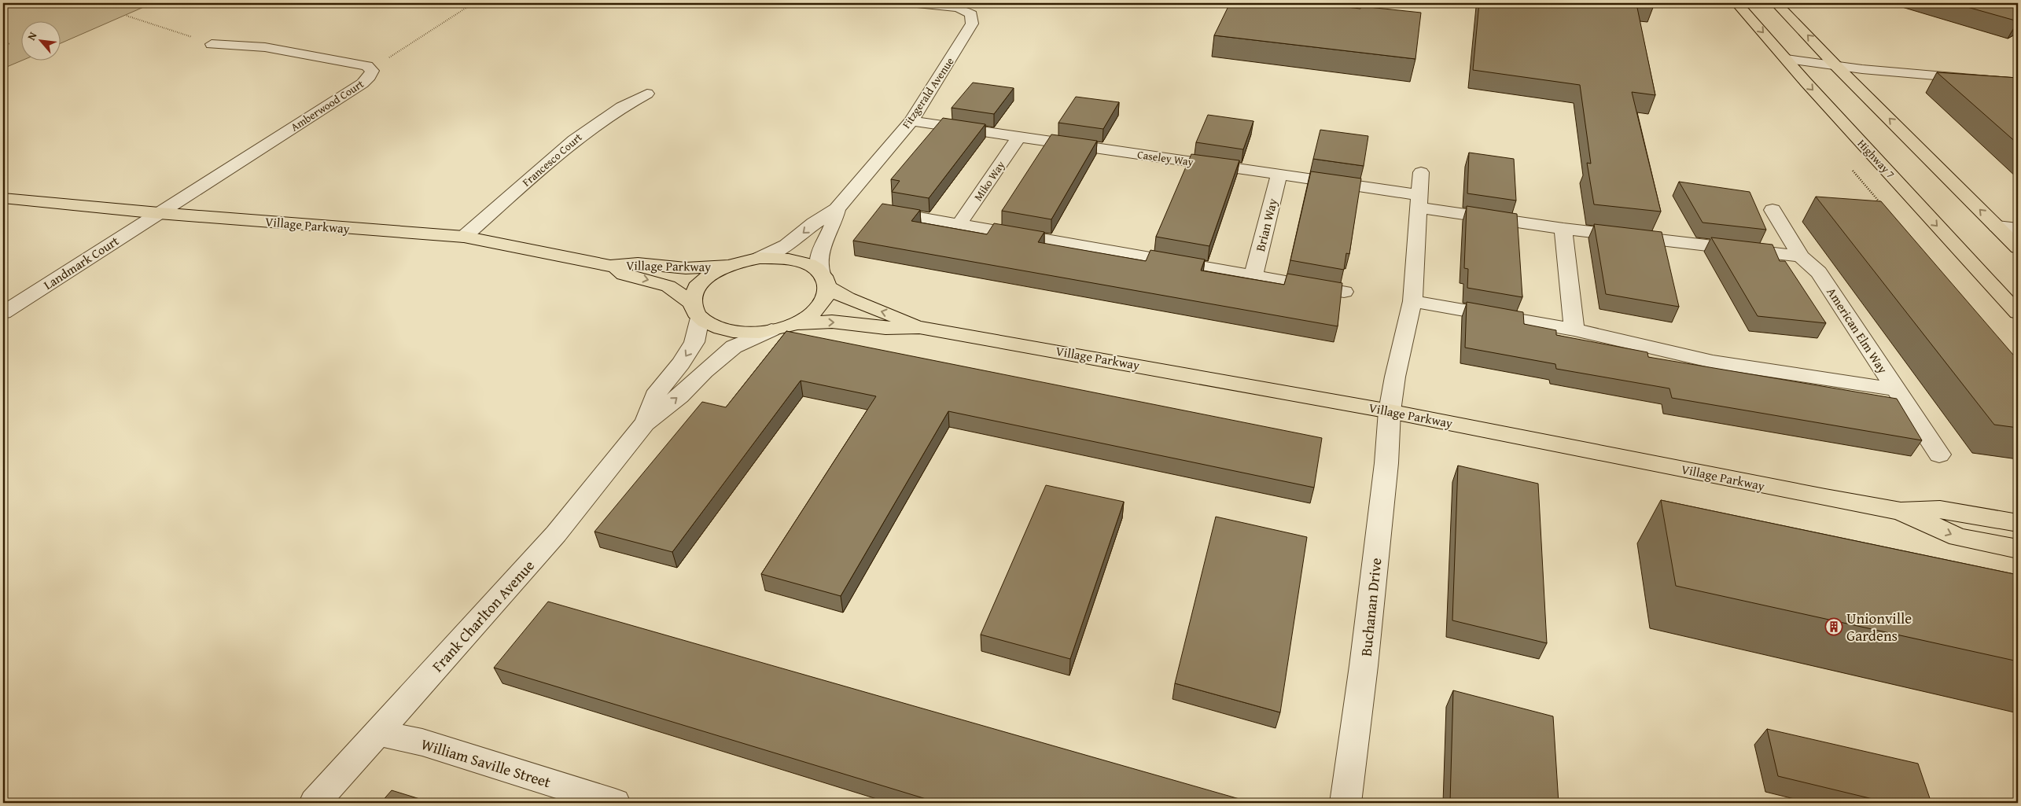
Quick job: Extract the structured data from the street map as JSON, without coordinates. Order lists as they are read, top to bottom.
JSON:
{
  "streets": {
    "main road": ["Highway 7", "Village Parkway"],
    "street": [
      "Fitzgerald Avenue",
      "Amberwood Court",
      "Caseley Way",
      "Francesco Court",
      "Miko Way",
      "Brian Way",
      "Landmark Court",
      "American Elm Way",
      "Buchanan Drive",
      "Frank Charlton Avenue",
      "William Saville Street"
    ]
  },
  "crossings": [
    ["Fitzgerald Avenue", "Caseley Way"],
    ["Fitzgerald Avenue", "Village Parkway"],
    ["Fitzgerald Avenue", "Frank Charlton Avenue"],
    ["Amberwood Court", "Village Parkway"],
    ["Amberwood Court", "Landmark Court"],
    ["Caseley Way", "Miko Way"],
    ["Caseley Way", "Brian Way"],
    ["Caseley Way", "American Elm Way"],
    ["Caseley Way", "Buchanan Drive"],
    ["Francesco Court", "Village Parkway"],
    ["Village Parkway", "Landmark Court"],
    ["Village Parkway", "Buchanan Drive"],
    ["Village Parkway", "Frank Charlton Avenue"],
    ["Frank Charlton Avenue", "William Saville Street"]
  ],
  "places": {
    "building": ["Unionville Gardens"]
  },
  "north": "top left"
}
